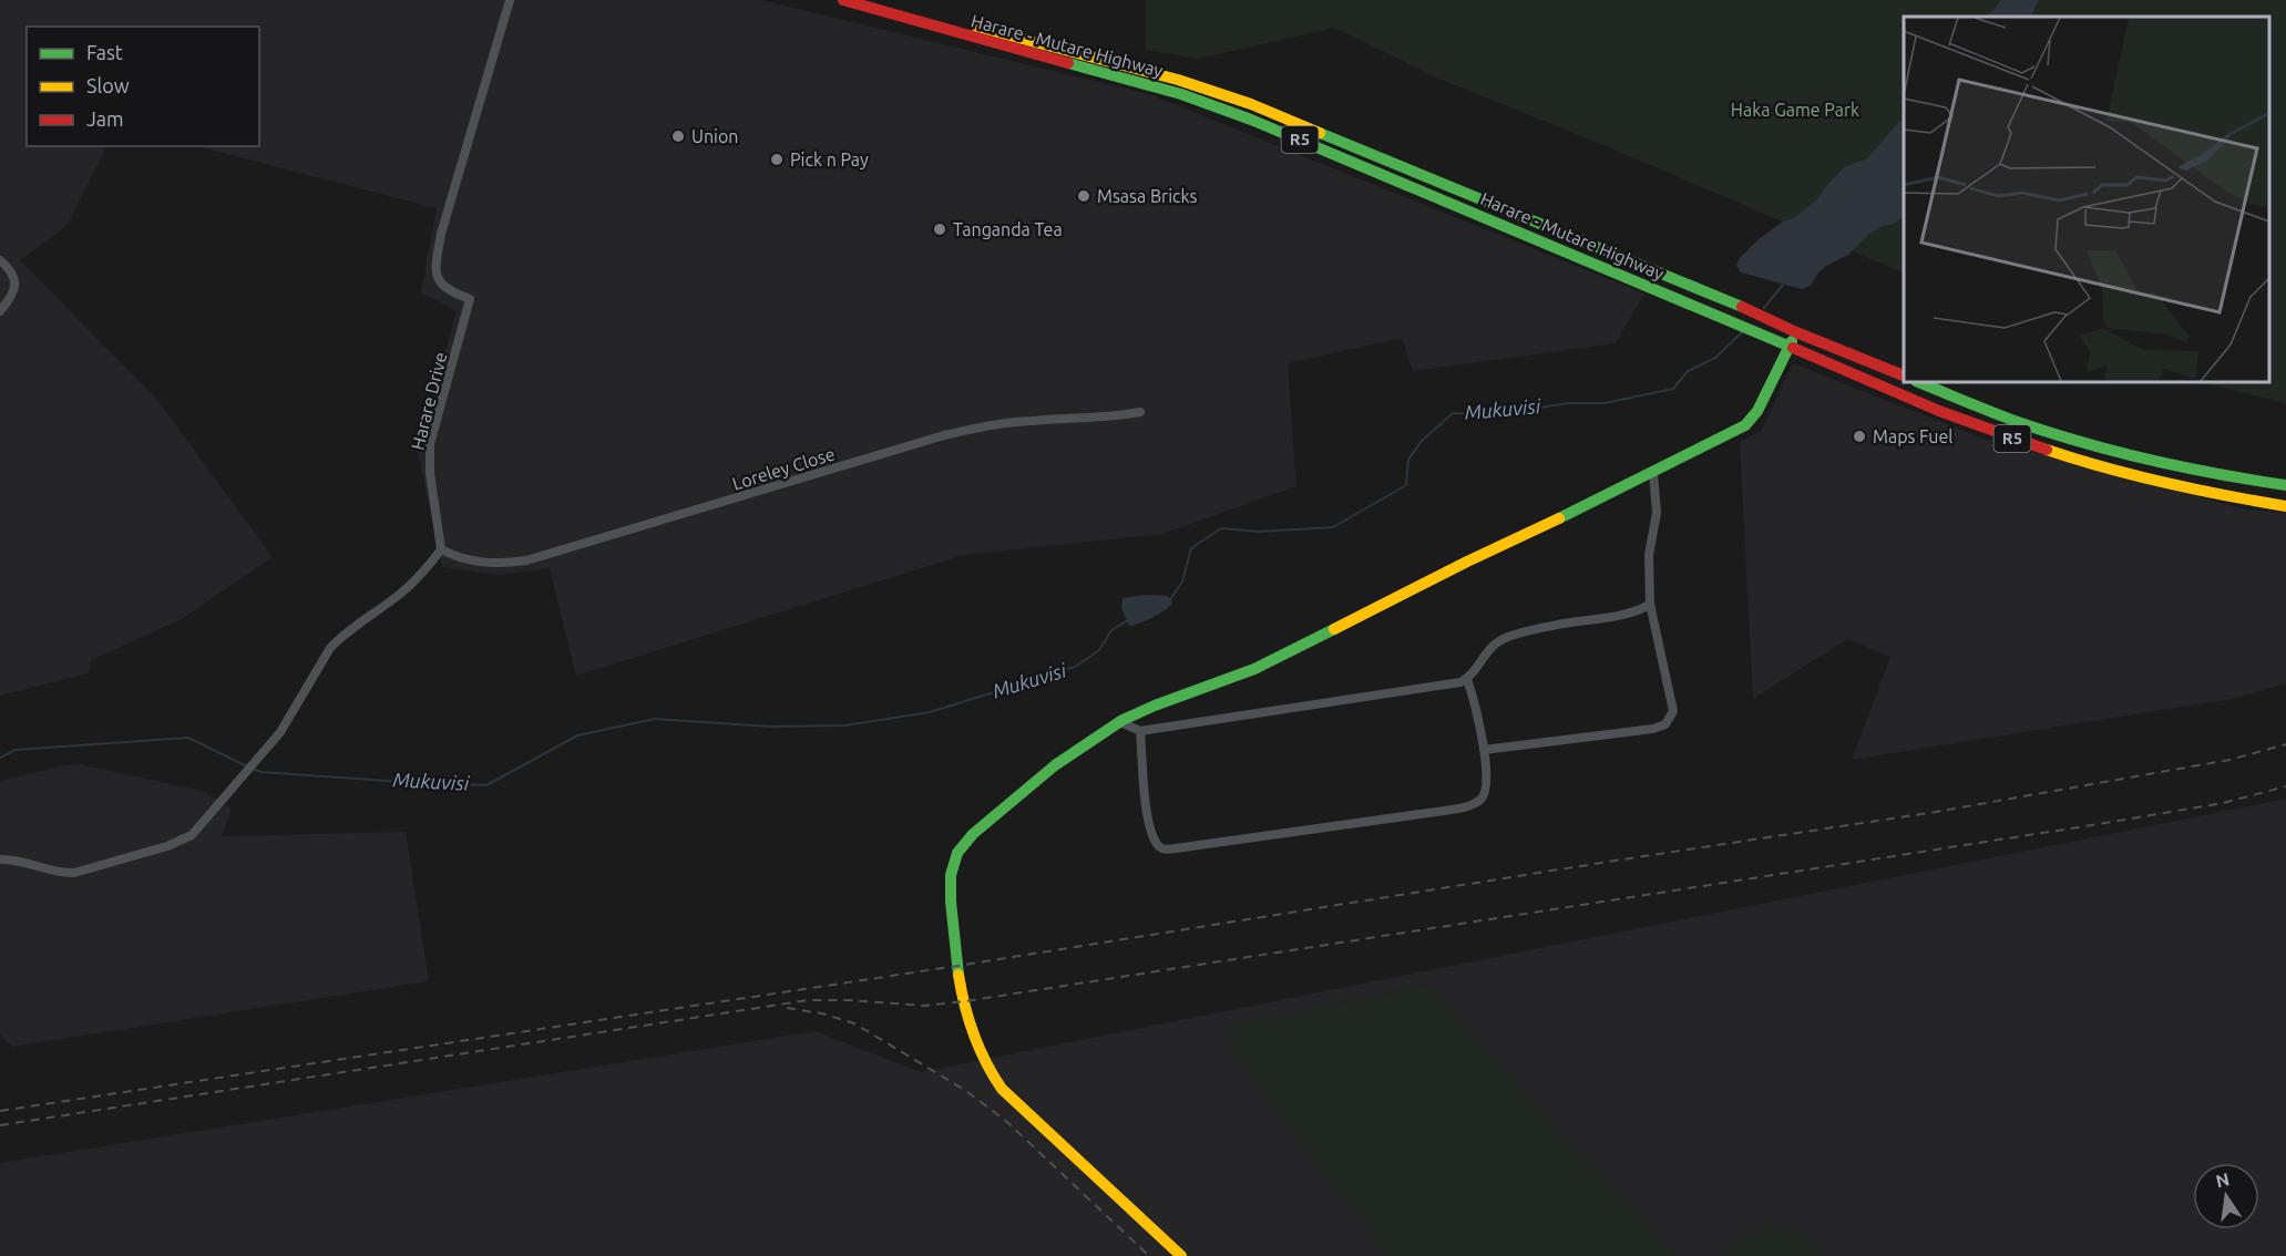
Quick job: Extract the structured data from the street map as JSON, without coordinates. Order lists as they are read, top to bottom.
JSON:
{
  "streets": {
    "main road": ["Harare - Mutare Highway", "R5"],
    "street": ["Harare Drive", "Loreley Close"]
  },
  "crossings": [
    ["Harare Drive", "Loreley Close"]
  ],
  "water": ["Mukuvisi"],
  "parks": ["Haka Game Park"],
  "places": [
    "Union",
    "Pick n Pay",
    "Msasa Bricks",
    "Tanganda Tea",
    "Maps Fuel"
  ],
  "legend": ["Fast", "Slow", "Jam"],
  "north": "top"
}
